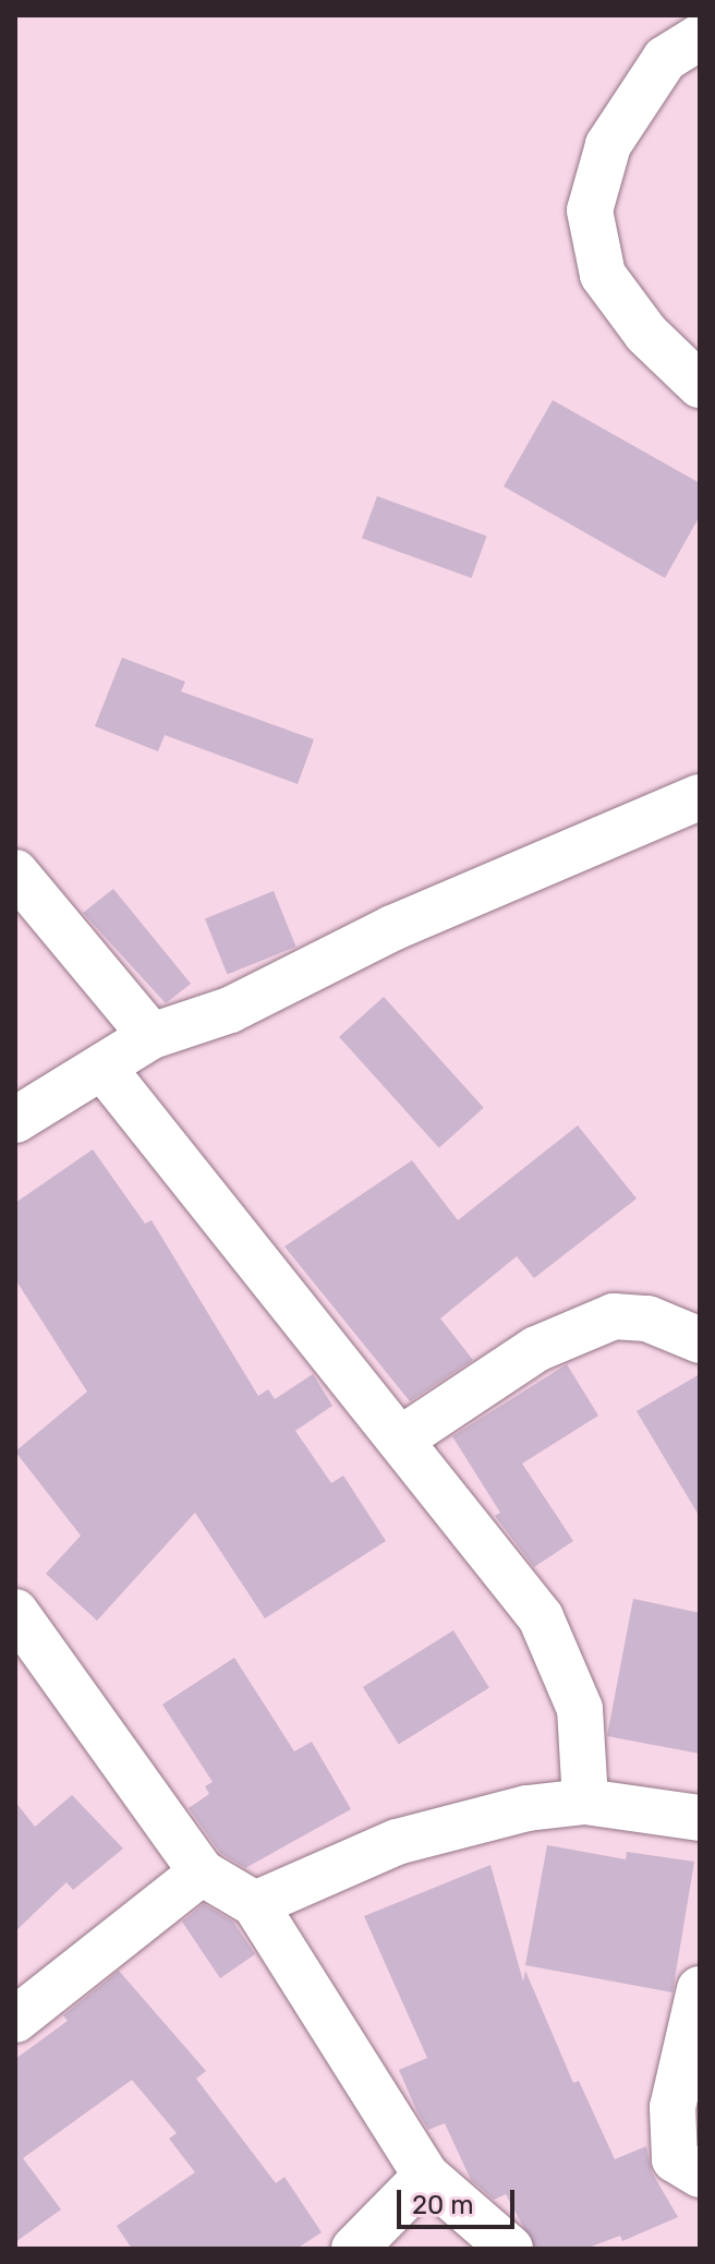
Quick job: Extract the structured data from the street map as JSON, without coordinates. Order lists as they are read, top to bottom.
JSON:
{
  "scale_bar": "20 m"
}
